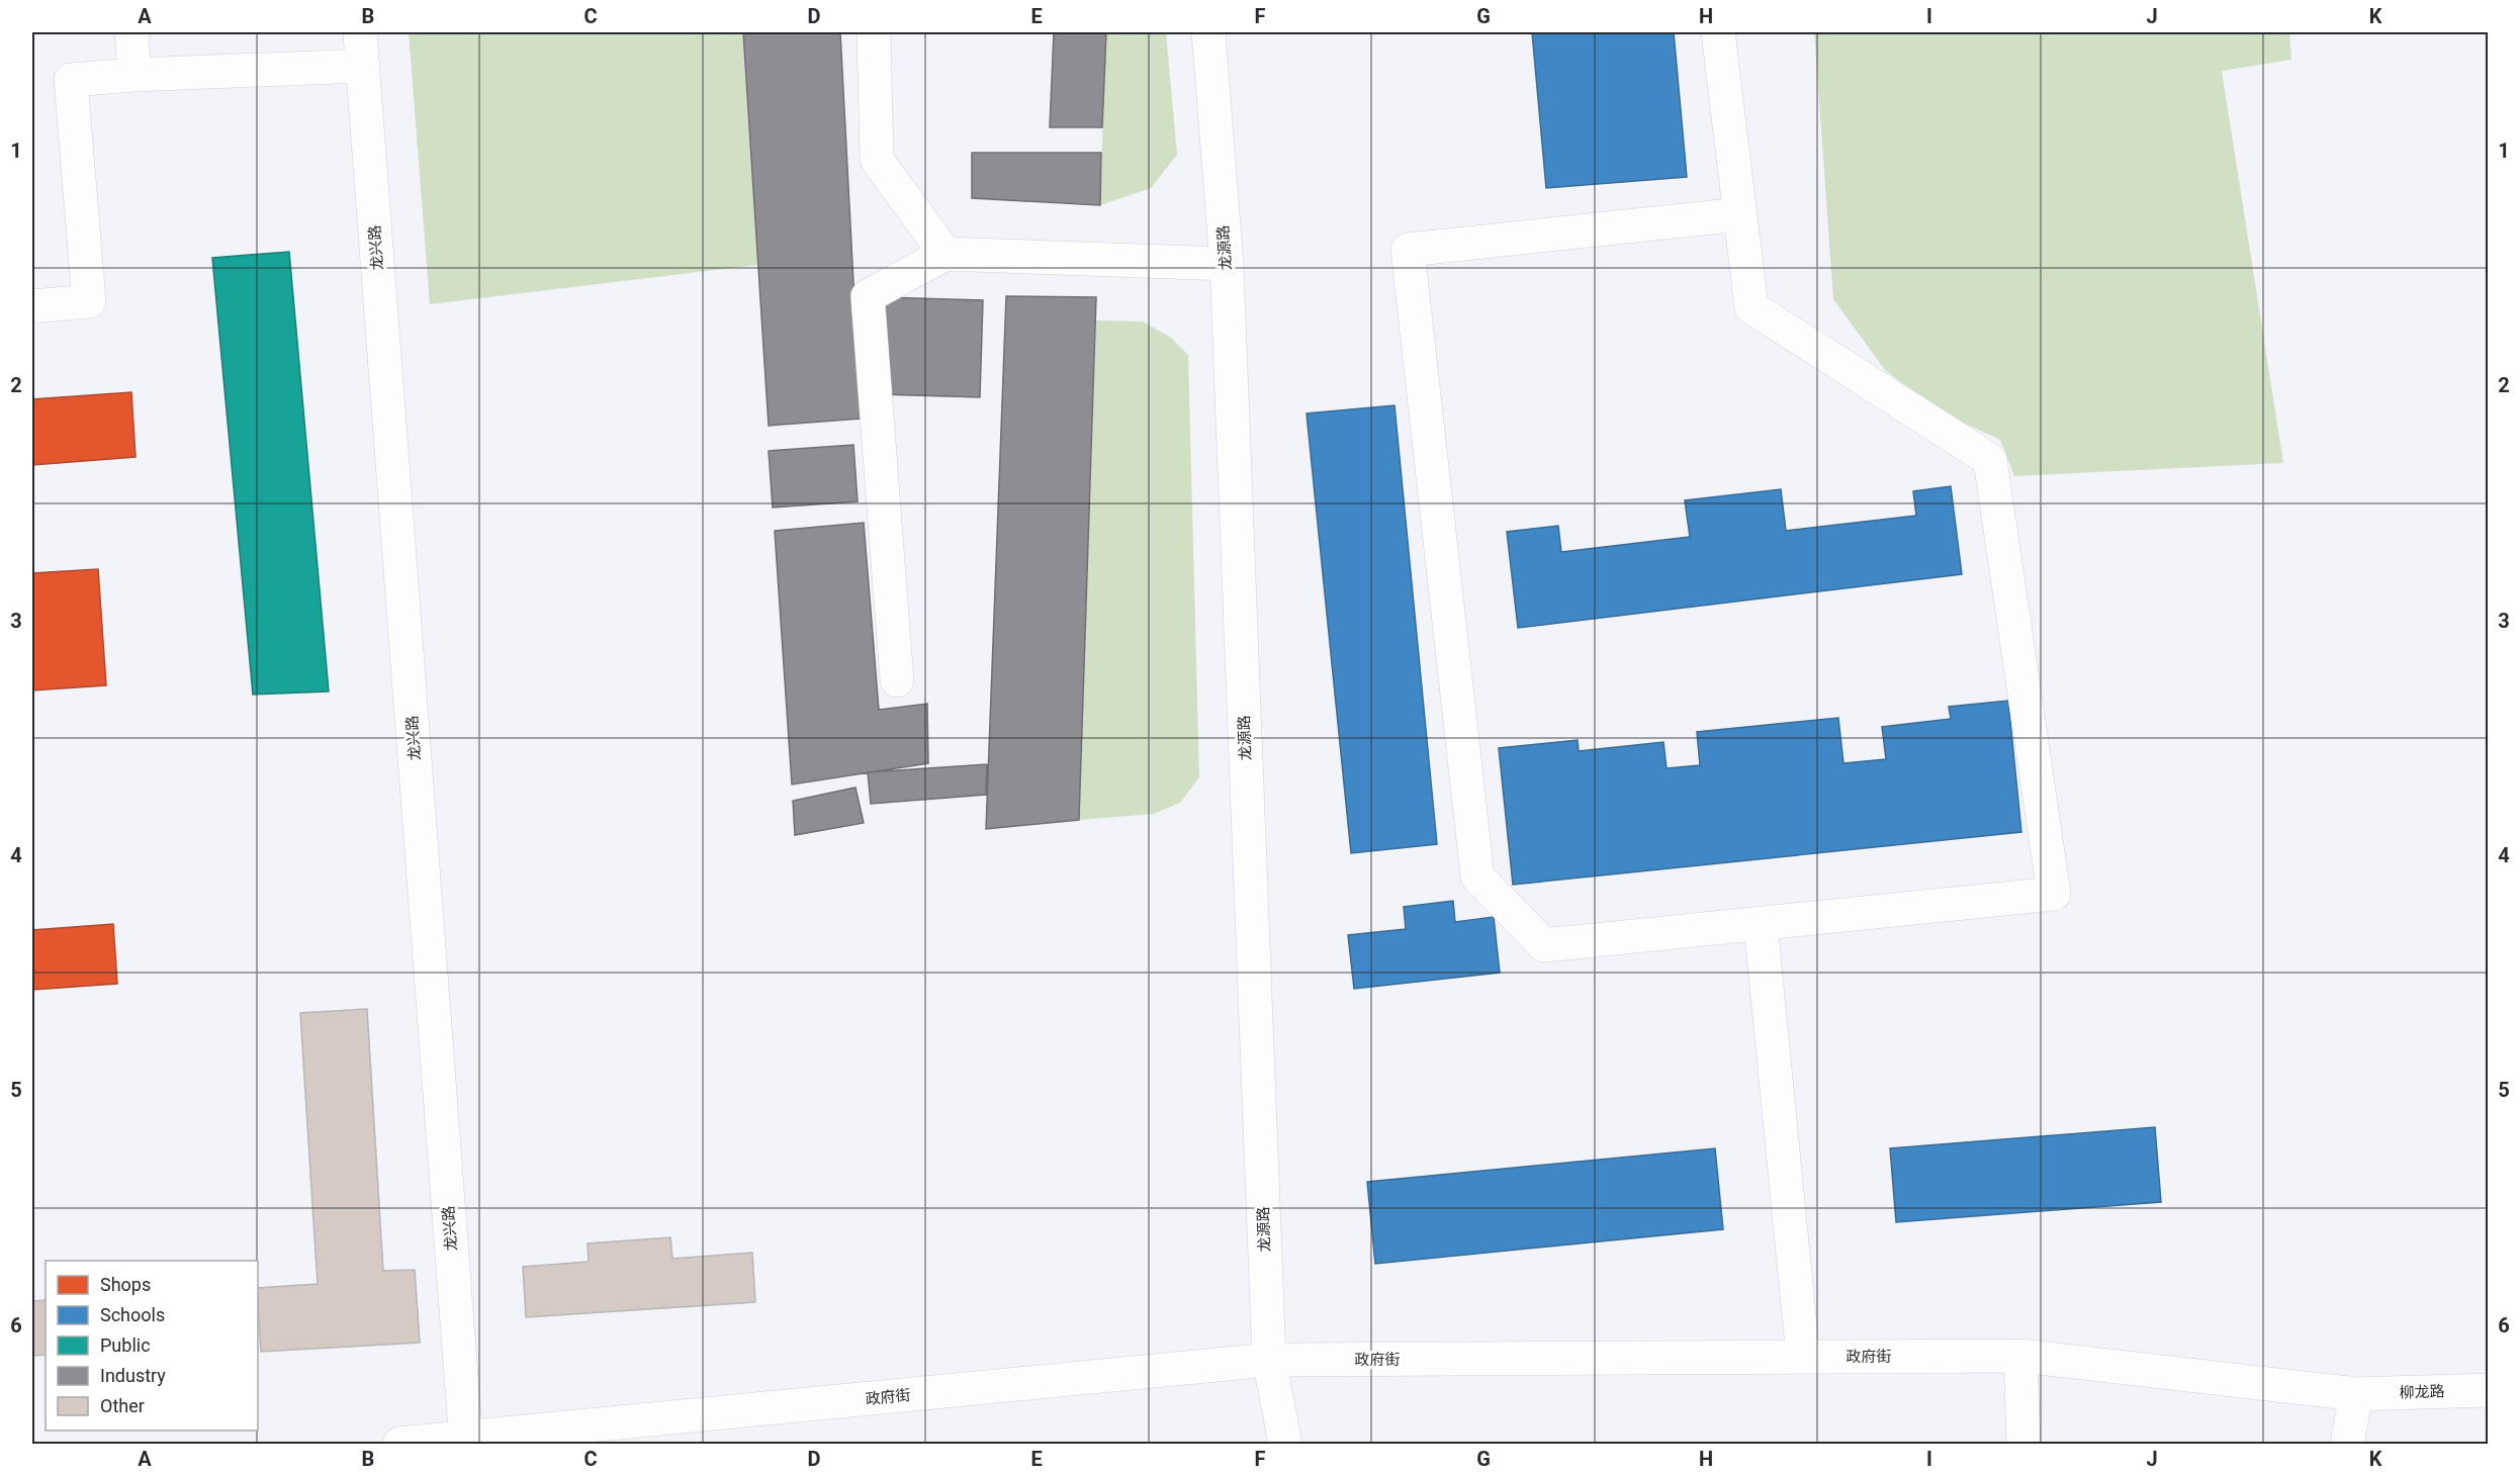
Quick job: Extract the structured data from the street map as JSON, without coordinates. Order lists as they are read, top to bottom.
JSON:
{
  "streets": {
    "street": [
      "龙兴路",
      "龙源路",
      "政府街",
      "柳龙路"
    ]
  },
  "crossings": [
    ["龙兴路", "政府街"],
    ["龙源路", "政府街"],
    ["政府街", "柳龙路"]
  ],
  "legend": [
    "Shops",
    "Schools",
    "Public",
    "Industry",
    "Other"
  ],
  "grid": {
    "columns": [
      "A",
      "B",
      "C",
      "D",
      "E",
      "F",
      "G",
      "H",
      "I",
      "J",
      "K"
    ],
    "rows": [
      "1",
      "2",
      "3",
      "4",
      "5",
      "6"
    ]
  }
}
